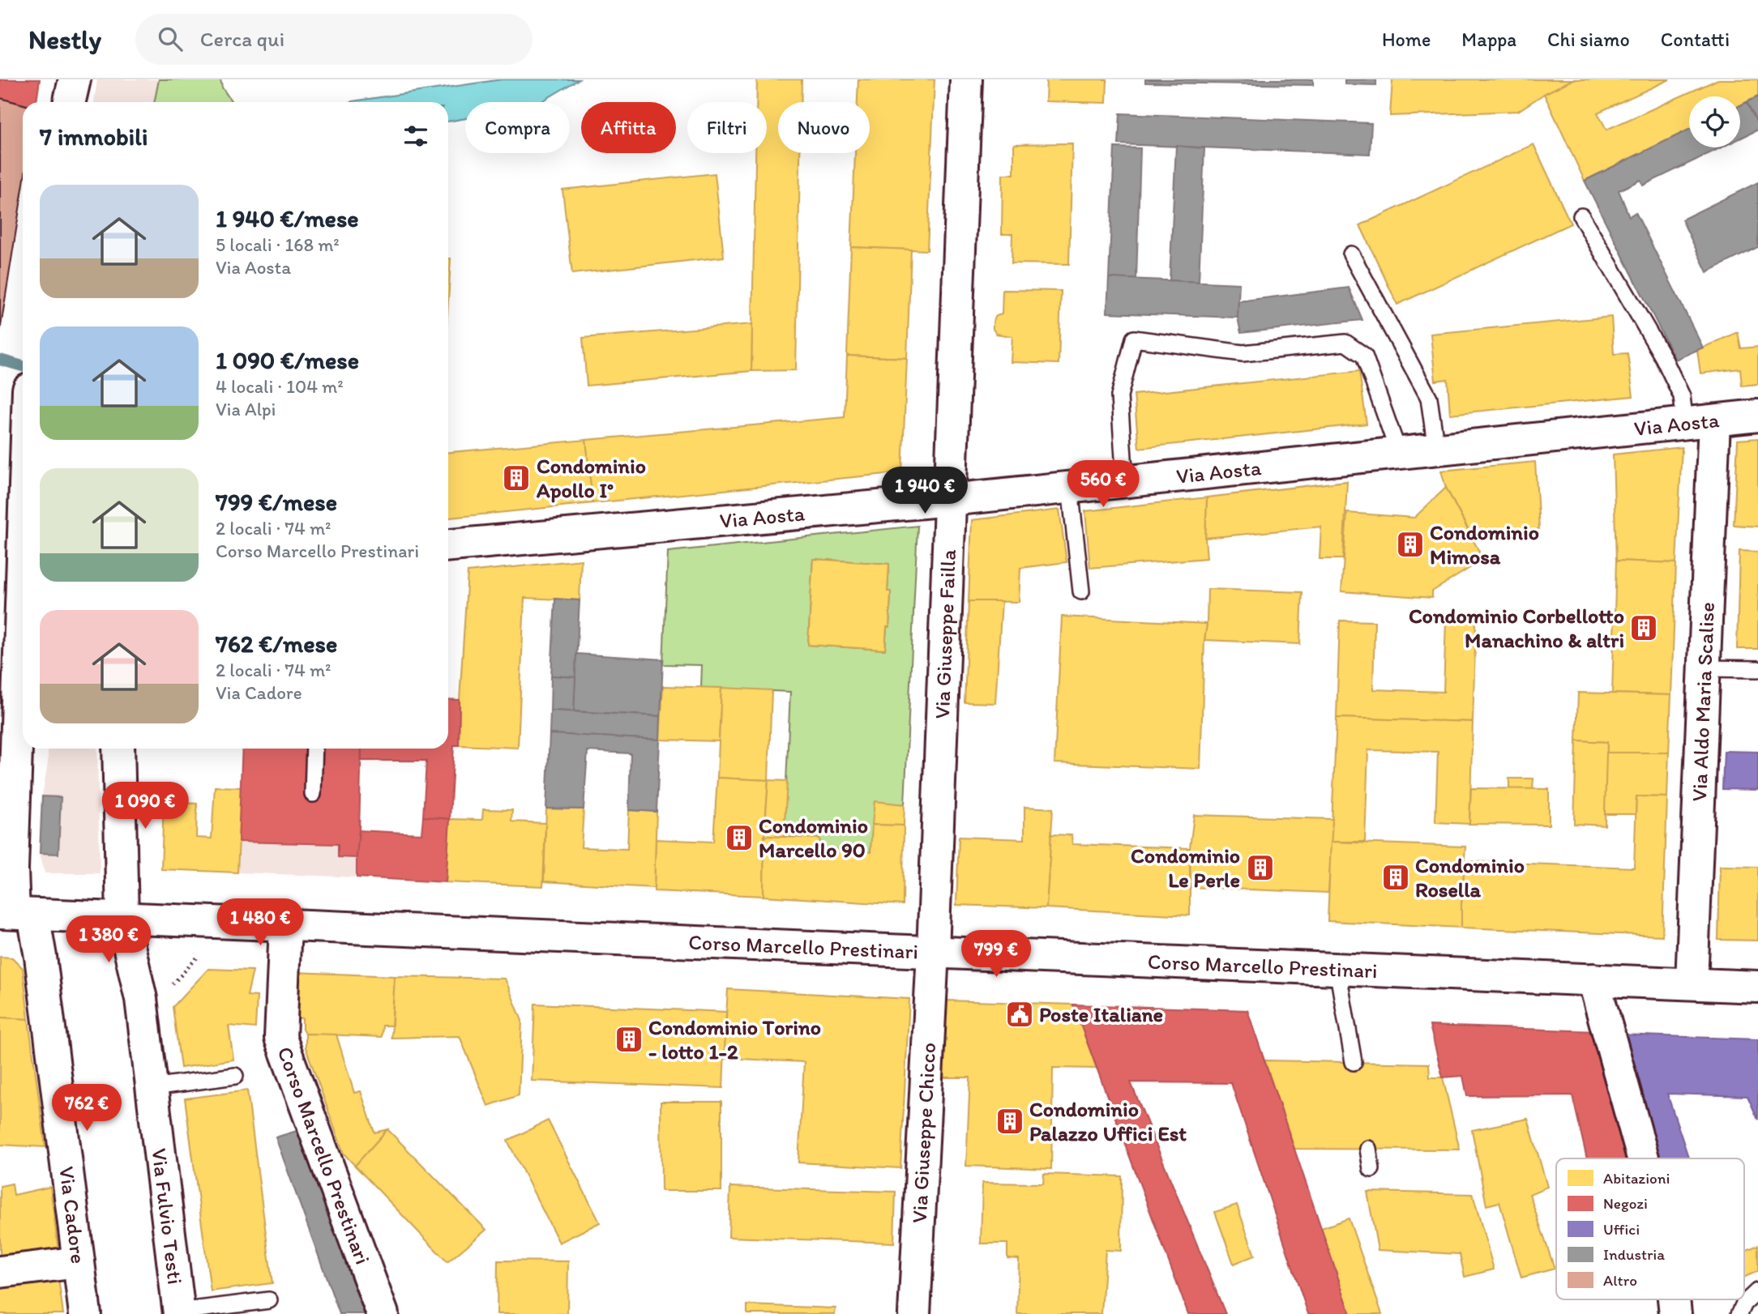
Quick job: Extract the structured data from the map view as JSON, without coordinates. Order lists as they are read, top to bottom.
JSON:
{
  "streets": {
    "street": [
      "Via Aosta",
      "Via Giuseppe Failla",
      "Via Aldo Maria Scalise",
      "Corso Marcello Prestinari",
      "Via Giuseppe Chicco",
      "Via Cadore",
      "Via Fulvio Testi"
    ]
  },
  "crossings": [
    ["Via Aosta", "Via Giuseppe Failla"],
    ["Via Aosta", "Via Aldo Maria Scalise"],
    ["Via Giuseppe Failla", "Corso Marcello Prestinari"],
    ["Via Giuseppe Failla", "Via Giuseppe Chicco"],
    ["Via Aldo Maria Scalise", "Corso Marcello Prestinari"],
    ["Corso Marcello Prestinari", "Via Giuseppe Chicco"],
    ["Corso Marcello Prestinari", "Via Cadore"],
    ["Corso Marcello Prestinari", "Via Fulvio Testi"]
  ],
  "places": {
    "building": [
      "Condominio Apollo I°",
      "Condominio Mimosa",
      "Condominio Corbellotto Manachino & altri",
      "Condominio Marcello 90",
      "Condominio Le Perle",
      "Condominio Rosella",
      "Condominio Torino - lotto 1-2",
      "Condominio Palazzo Uffici Est"
    ],
    "public building": ["Poste Italiane"]
  },
  "legend": [
    "Abitazioni",
    "Negozi",
    "Uffici",
    "Industria",
    "Altro"
  ],
  "page": {
    "header": "Nestly",
    "search": "Cerca qui",
    "nav": [
      "Home",
      "Mappa",
      "Chi siamo",
      "Contatti"
    ],
    "chip": [
      "Compra",
      "Affitta",
      "Filtri",
      "Nuovo"
    ],
    "heading": "7 immobili",
    "list": [
      {
        "name": "1 940 €/mese",
        "note": "5 locali · 168 m² · Via Aosta"
      },
      {
        "name": "1 090 €/mese",
        "note": "4 locali · 104 m² · Via Alpi"
      },
      {
        "name": "799 €/mese",
        "note": "2 locali · 74 m² · Corso Marcello Prestinari"
      },
      {
        "name": "762 €/mese",
        "note": "2 locali · 74 m² · Via Cadore"
      }
    ],
    "price": [
      "560 €",
      "1 940 €",
      "1 090 €",
      "1 480 €",
      "1 380 €",
      "799 €",
      "762 €"
    ]
  }
}
